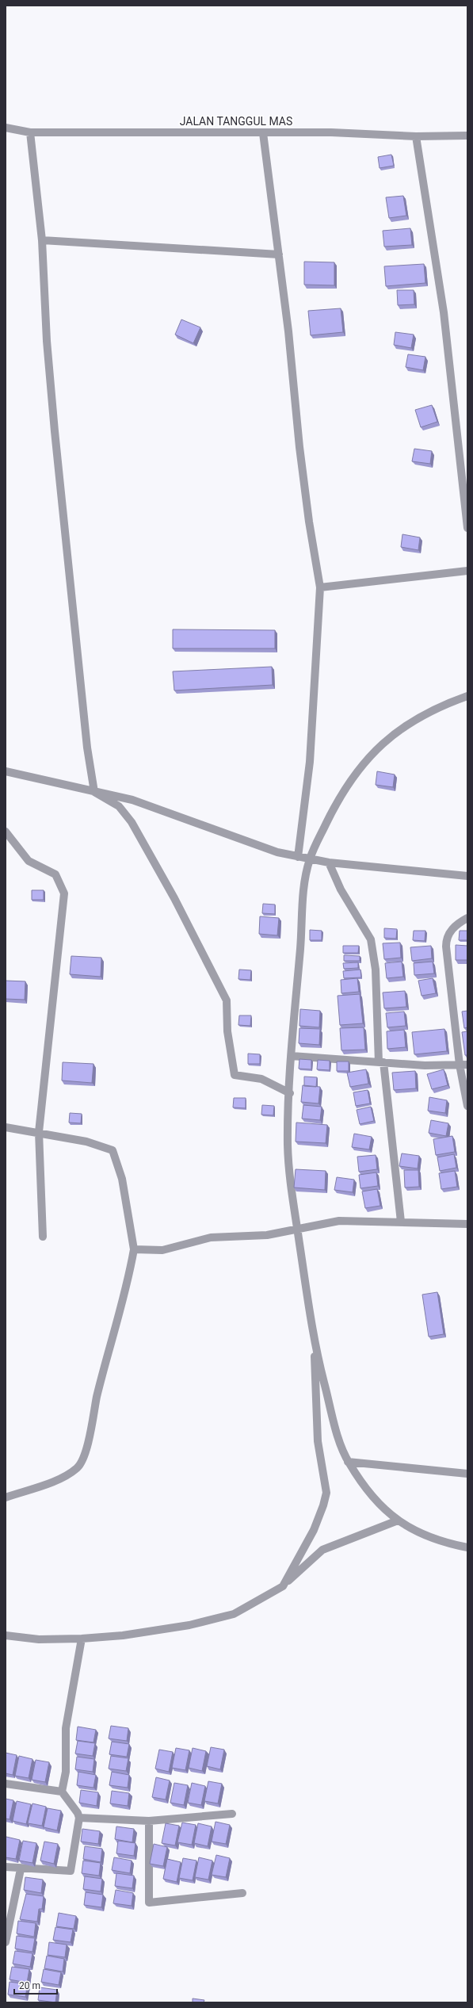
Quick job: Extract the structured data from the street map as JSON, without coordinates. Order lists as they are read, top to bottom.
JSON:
{
  "streets": {
    "street": ["JALAN TANGGUL MAS"]
  },
  "scale_bar": "20 m"
}
